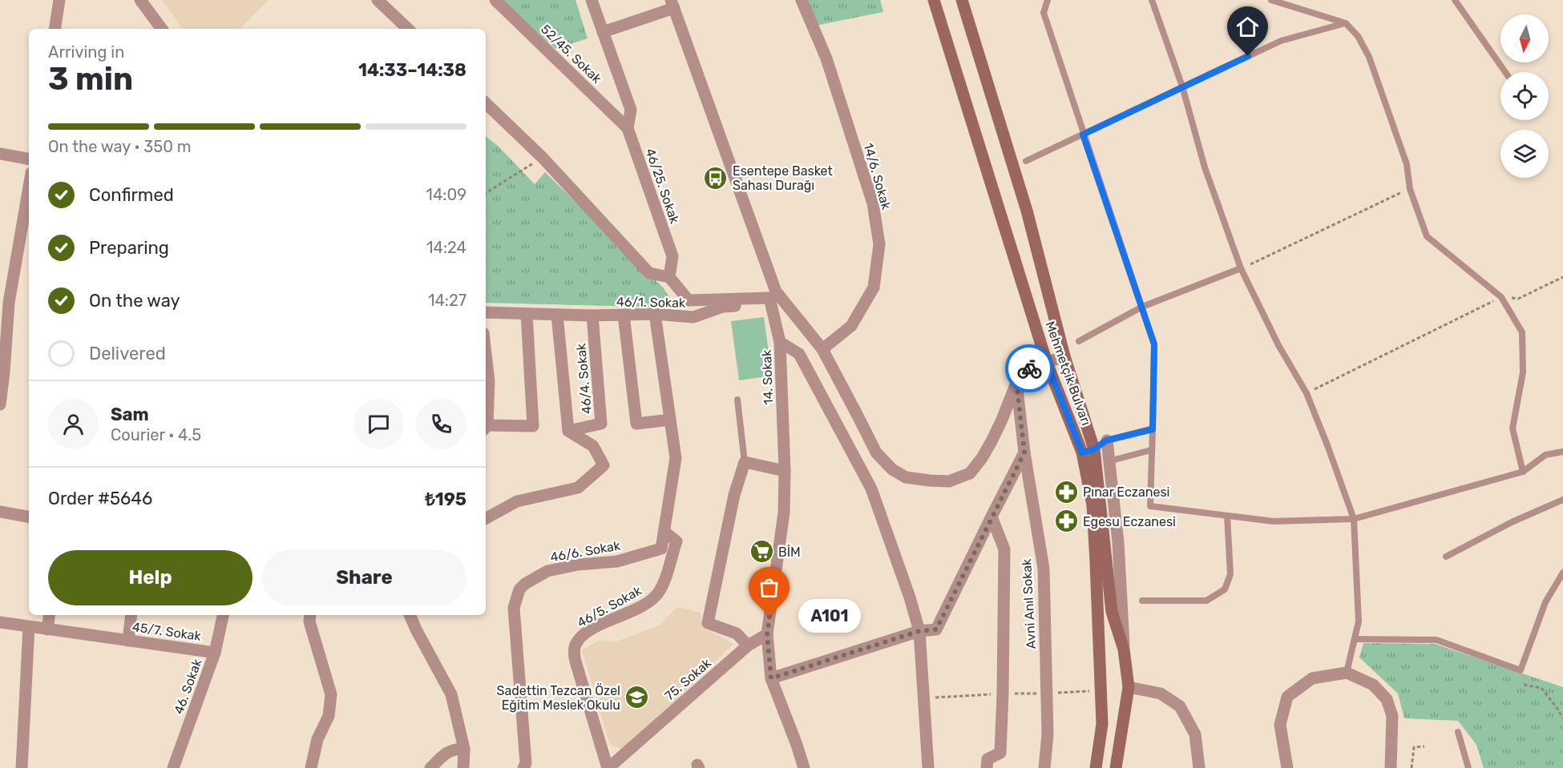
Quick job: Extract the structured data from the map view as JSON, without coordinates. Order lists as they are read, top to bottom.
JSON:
{
  "streets": {
    "main road": ["Mehmetçik Bulvarı"],
    "street": [
      "52/45. Sokak",
      "14/6. Sokak",
      "46/25. Sokak",
      "46/1. Sokak",
      "14. Sokak",
      "46/4. Sokak",
      "46/6. Sokak",
      "Avni Anıl Sokak",
      "46/5. Sokak",
      "45/7. Sokak",
      "75. Sokak",
      "46. Sokak"
    ]
  },
  "crossings": [
    ["52/45. Sokak", "46/25. Sokak"],
    ["46/1. Sokak", "14. Sokak"],
    ["46/1. Sokak", "46/4. Sokak"],
    ["46/1. Sokak", "46/6. Sokak"],
    ["14. Sokak", "75. Sokak"],
    ["46/6. Sokak", "46/5. Sokak"],
    ["46/5. Sokak", "75. Sokak"],
    ["45/7. Sokak", "46. Sokak"]
  ],
  "places": {
    "bus stop": ["Esentepe Basket Sahası Durağı"],
    "pharmacy": ["Pınar Eczanesi", "Egesu Eczanesi"],
    "supermarket": ["BİM"],
    "other": ["A101"],
    "school or university": ["Sadettin Tezcan Özel Eğitim Meslek Okulu"]
  },
  "north": "bottom",
  "page": {
    "heading": ["3 min", "Arriving in", "14:33–14:38"],
    "panel": [
      "Sam",
      "Courier · 4.5",
      "Order #5646",
      "₺195"
    ],
    "bar": "On the way · 350 m",
    "list": [
      ["Confirmed", "14:09"],
      ["Preparing", "14:24"],
      ["On the way", "14:27"],
      "Delivered"
    ],
    "buttons": ["Help", "Share"],
    "bubble": "A101"
  }
}
